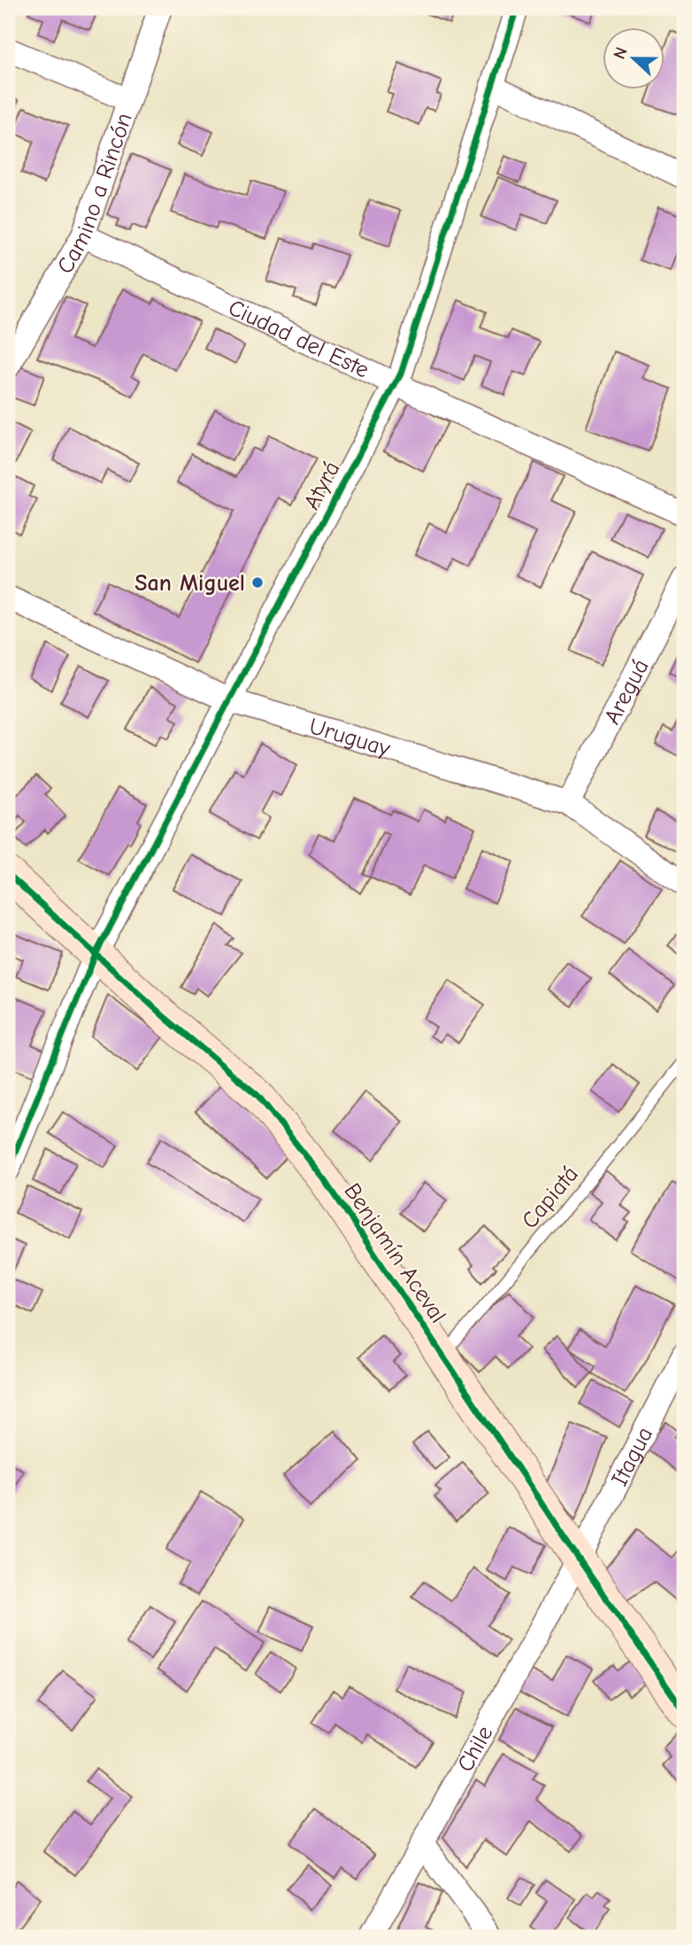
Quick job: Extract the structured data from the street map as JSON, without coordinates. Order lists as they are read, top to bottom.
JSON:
{
  "streets": {
    "street": [
      "Camino a Rincón",
      "Ciudad del Este",
      "Atyrá",
      "Areguá",
      "Uruguay",
      "Benjamín Aceval",
      "Itagua",
      "Chile"
    ],
    "lane": ["Capiatá"]
  },
  "crossings": [
    ["Camino a Rincón", "Ciudad del Este"],
    ["Ciudad del Este", "Atyrá"],
    ["Atyrá", "Uruguay"],
    ["Atyrá", "Benjamín Aceval"],
    ["Areguá", "Uruguay"],
    ["Capiatá", "Benjamín Aceval"],
    ["Benjamín Aceval", "Itagua"],
    ["Benjamín Aceval", "Chile"],
    ["Itagua", "Chile"]
  ],
  "places": ["San Miguel"],
  "north": "left"
}
